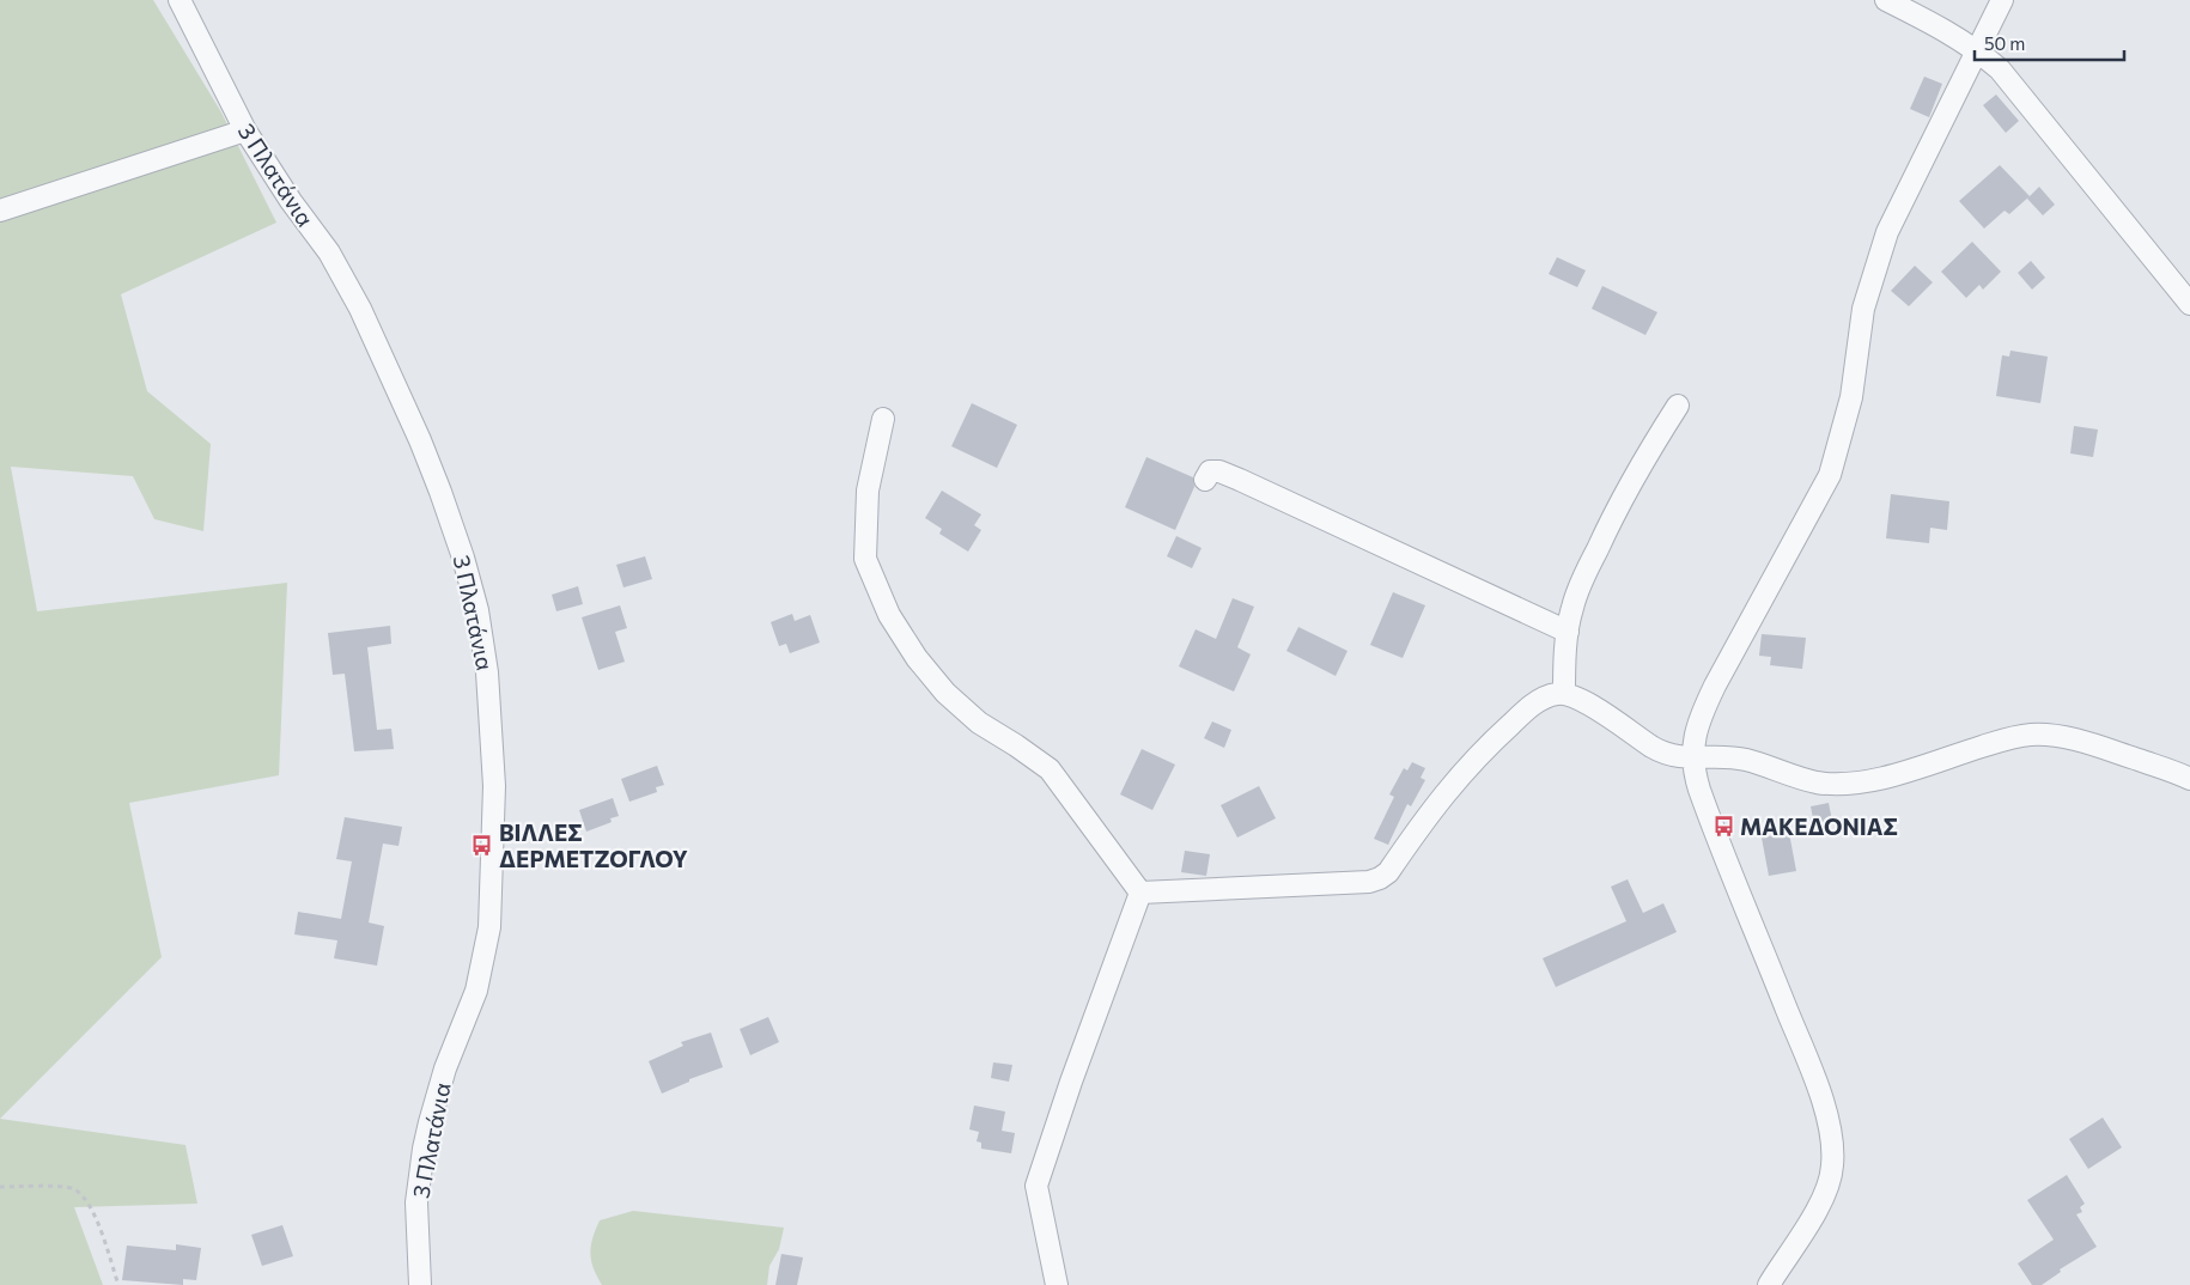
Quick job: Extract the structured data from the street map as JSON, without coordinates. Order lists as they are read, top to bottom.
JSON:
{
  "streets": {
    "street": ["3 Πλατάνια"]
  },
  "places": {
    "bus stop": ["ΜΑΚΕΔΟΝΙΑΣ", "ΒΙΛΛΕΣ ΔΕΡΜΕΤΖΟΓΛΟΥ"]
  },
  "scale_bar": "50 m"
}
